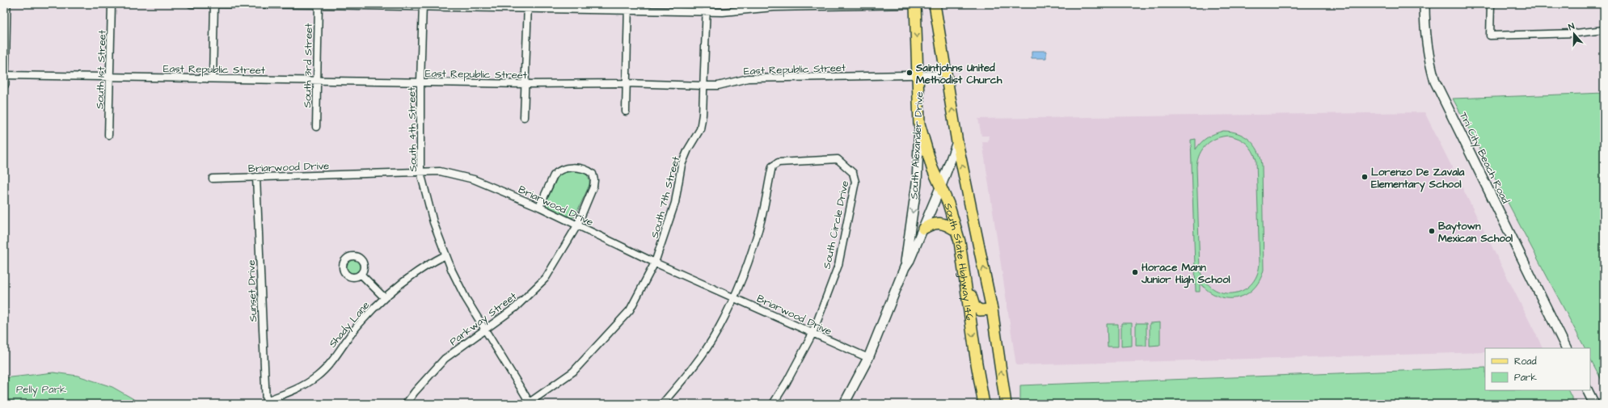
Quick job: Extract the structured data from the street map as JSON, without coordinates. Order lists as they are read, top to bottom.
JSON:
{
  "streets": {
    "main road": ["South Alexander Drive", "Tri City Beach Road", "South State Highway 146"],
    "street": [
      "South 3rd Street",
      "East Republic Street",
      "South 1st Street",
      "South 4th Street",
      "Briarwood Drive",
      "South 7th Street",
      "South Circle Drive",
      "Sunset Drive",
      "Parkway Street",
      "Shady Lane"
    ]
  },
  "crossings": [
    ["South 3rd Street", "East Republic Street"],
    ["East Republic Street", "South 1st Street"],
    ["East Republic Street", "South 4th Street"],
    ["East Republic Street", "South Alexander Drive"],
    ["East Republic Street", "South 7th Street"],
    ["South 4th Street", "Briarwood Drive"],
    ["South 4th Street", "South 7th Street"],
    ["South 4th Street", "Parkway Street"],
    ["South 4th Street", "Shady Lane"],
    ["South Alexander Drive", "Briarwood Drive"],
    ["South Alexander Drive", "South State Highway 146"],
    ["Briarwood Drive", "South 7th Street"],
    ["Briarwood Drive", "South Circle Drive"],
    ["Briarwood Drive", "Sunset Drive"],
    ["Briarwood Drive", "Parkway Street"],
    ["Sunset Drive", "Shady Lane"]
  ],
  "parks": ["Pelly Park"],
  "places": [
    "Saintjohns United Methodist Church",
    "Lorenzo De Zavala Elementary School",
    "Baytown Mexican School",
    "Horace Mann Junior High School"
  ],
  "legend": ["Road", "Park"],
  "north": "top"
}
